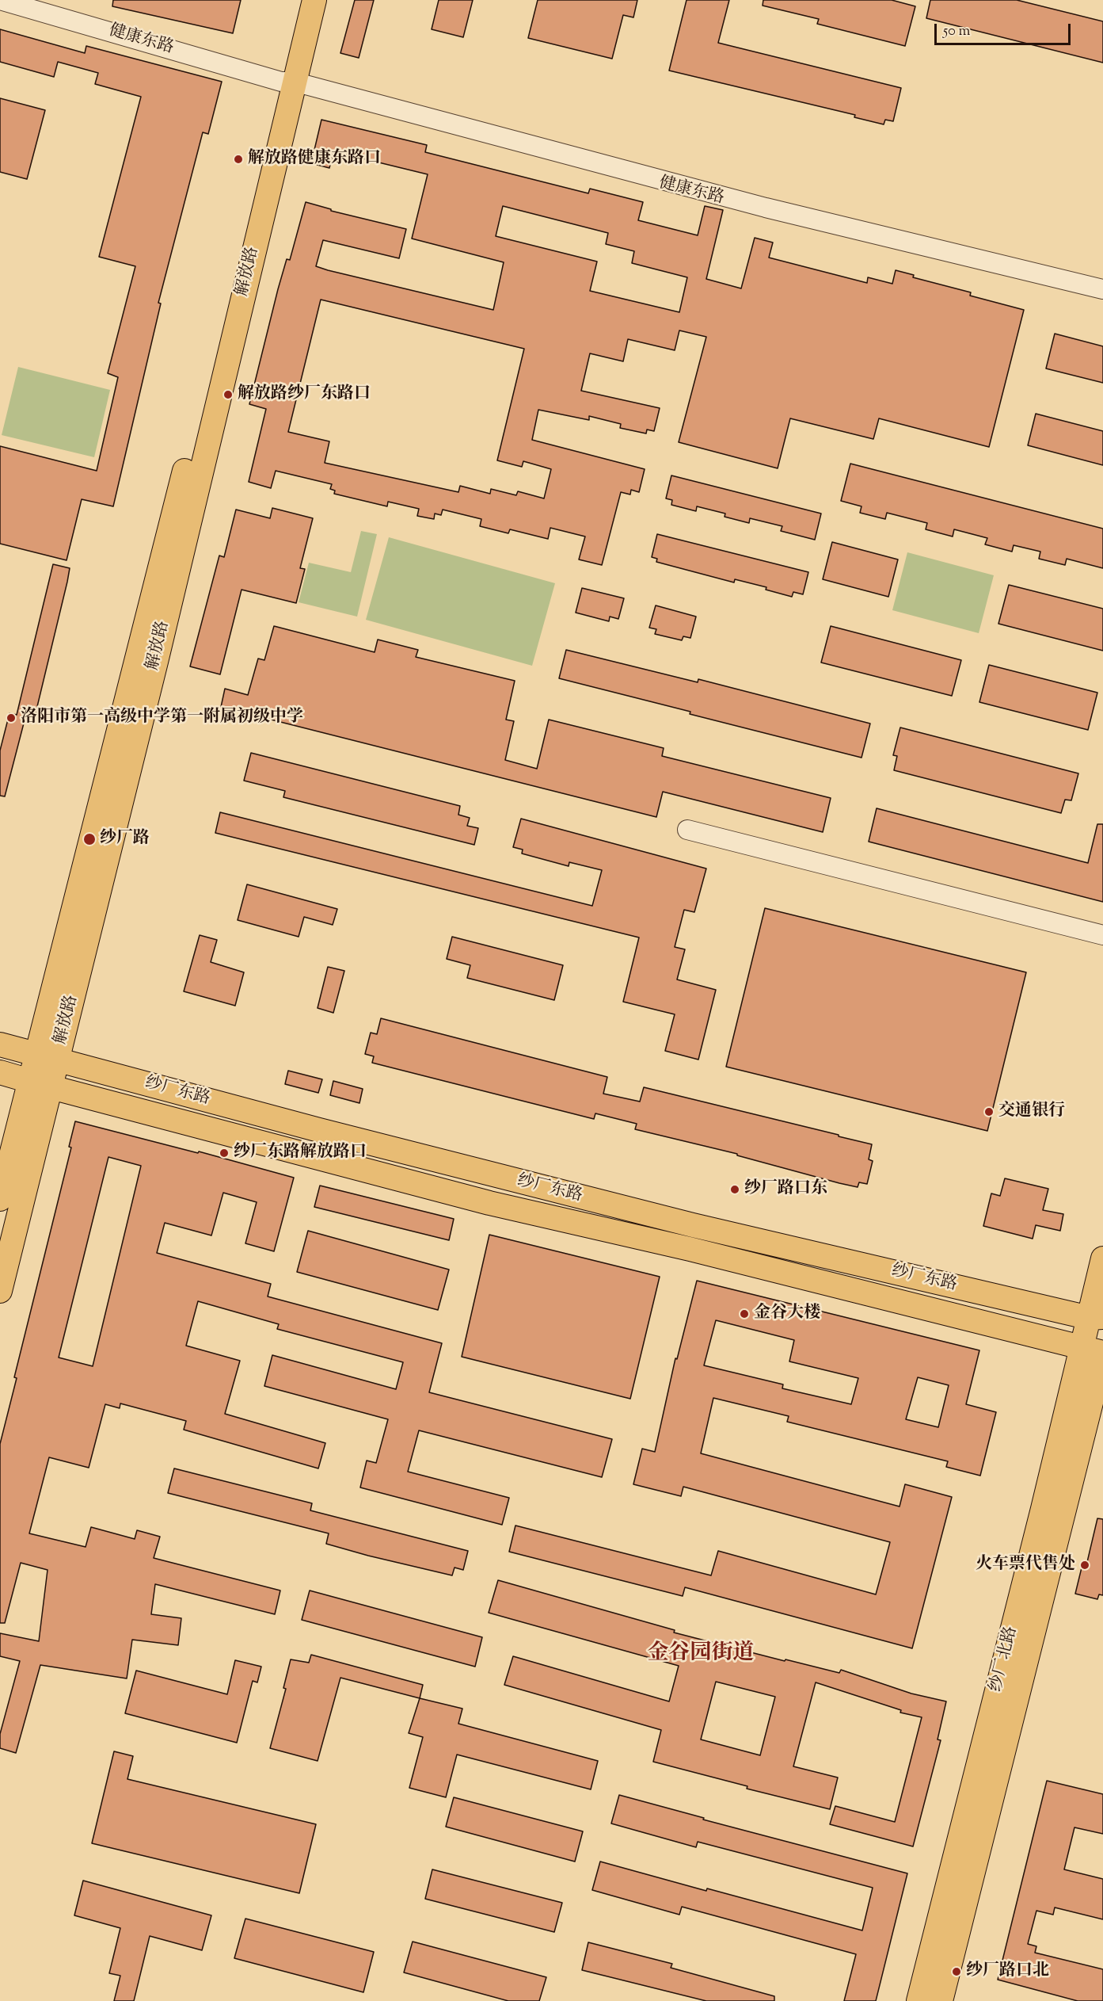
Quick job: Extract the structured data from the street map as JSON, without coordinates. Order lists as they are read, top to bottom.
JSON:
{
  "streets": {
    "main road": ["解放路", "纱厂东路", "纱厂北路"],
    "street": ["健康东路"]
  },
  "crossings": [
    ["健康东路", "解放路"],
    ["解放路", "纱厂东路"],
    ["纱厂东路", "纱厂北路"]
  ],
  "districts": ["金谷园街道"],
  "places": [
    "解放路健康东路口",
    "解放路纱厂东路口",
    "洛阳市第一高级中学第一附属初级中学",
    "纱厂路",
    "交通银行",
    "纱厂东路解放路口",
    "纱厂路口东",
    "金谷大楼",
    "火车票代售处",
    "纱厂路口北"
  ],
  "scale_bar": "50 m"
}
